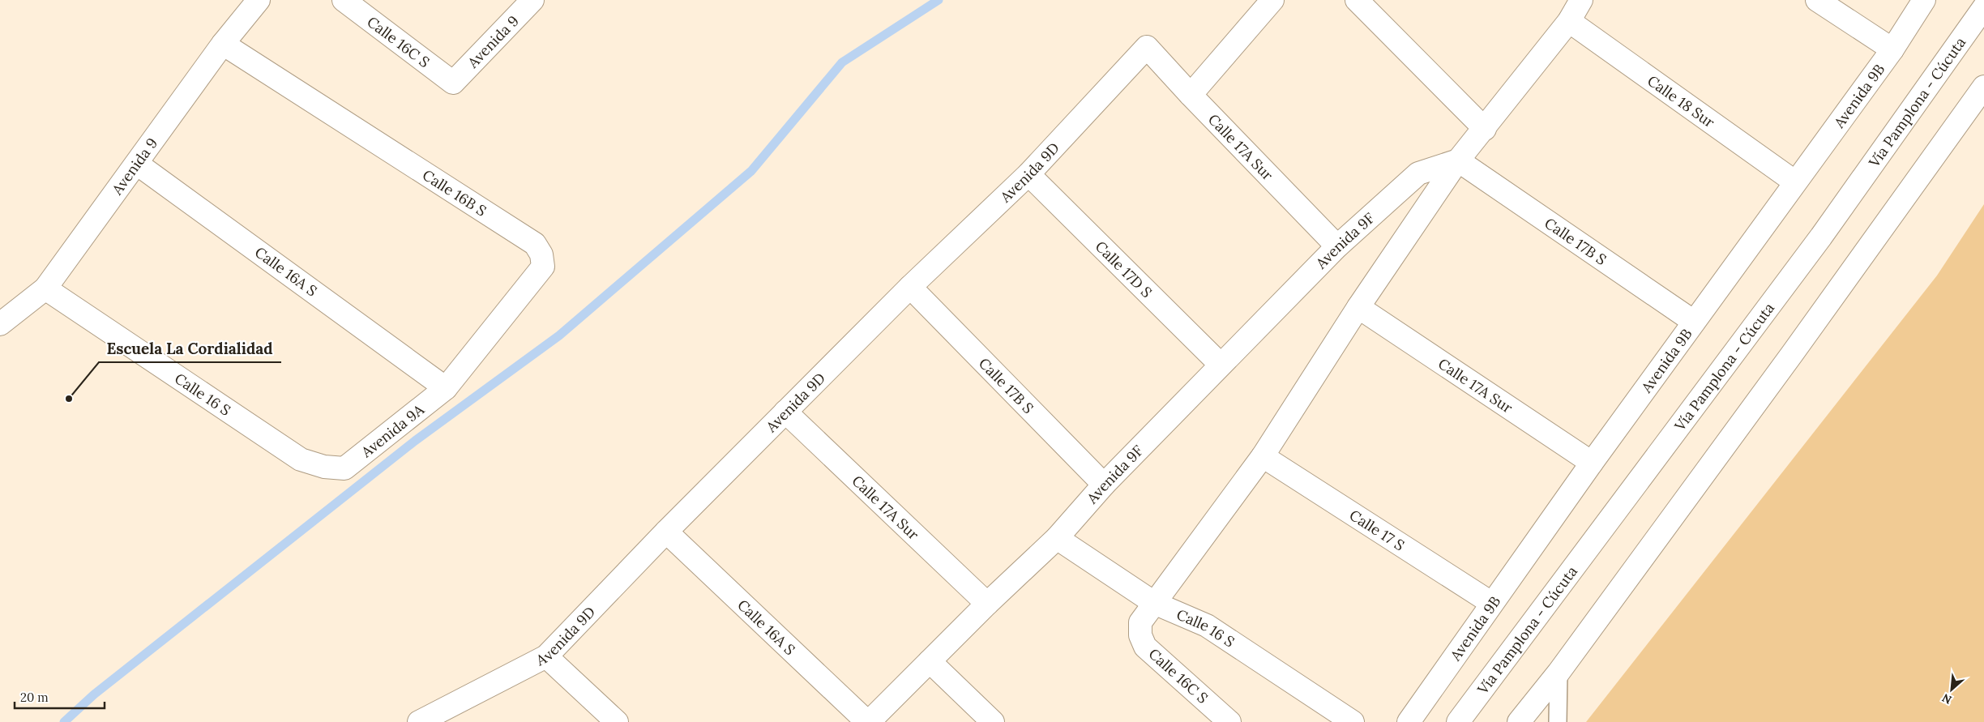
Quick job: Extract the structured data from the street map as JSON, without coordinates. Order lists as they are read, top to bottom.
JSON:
{
  "streets": {
    "main road": [
      "Calle 16C S",
      "Avenida 9",
      "Avenida 9B",
      "Calle 18 Sur",
      "Vía Pamplona - Cúcuta",
      "Calle 17A Sur",
      "Avenida 9D",
      "Calle 16B S",
      "Avenida 9F",
      "Calle 17B S",
      "Calle 17D S",
      "Calle 16A S",
      "Calle 16 S",
      "Avenida 9A",
      "Calle 17 S"
    ]
  },
  "crossings": [
    ["Calle 16C S", "Avenida 9"],
    ["Calle 16C S", "Calle 16 S"],
    ["Avenida 9", "Calle 16B S"],
    ["Avenida 9", "Calle 16A S"],
    ["Avenida 9", "Calle 16 S"],
    ["Avenida 9B", "Calle 18 Sur"],
    ["Avenida 9B", "Calle 17A Sur"],
    ["Avenida 9B", "Calle 17B S"],
    ["Avenida 9B", "Calle 17 S"],
    ["Calle 17A Sur", "Avenida 9D"],
    ["Calle 17A Sur", "Avenida 9F"],
    ["Avenida 9D", "Calle 17B S"],
    ["Avenida 9D", "Calle 17D S"],
    ["Avenida 9D", "Calle 16A S"],
    ["Calle 16B S", "Calle 16A S"],
    ["Calle 16B S", "Avenida 9A"],
    ["Avenida 9F", "Calle 17B S"],
    ["Avenida 9F", "Calle 17D S"],
    ["Avenida 9F", "Calle 16A S"],
    ["Avenida 9F", "Calle 16 S"],
    ["Calle 16A S", "Avenida 9A"],
    ["Calle 16 S", "Avenida 9A"]
  ],
  "places": ["Escuela La Cordialidad"],
  "scale_bar": "20 m",
  "north": "bottom left"
}
